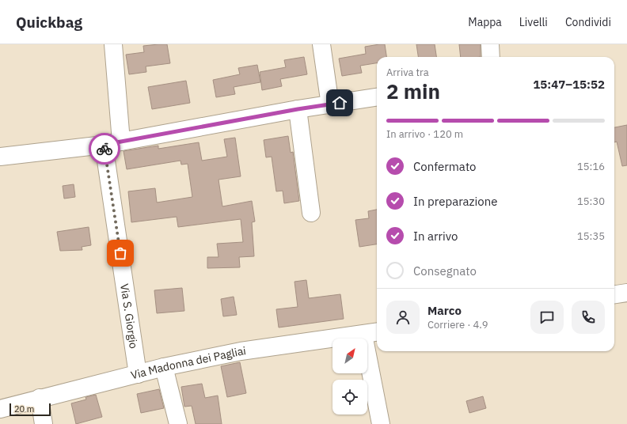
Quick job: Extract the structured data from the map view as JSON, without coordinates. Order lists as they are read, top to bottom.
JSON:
{
  "streets": {
    "street": ["Via S. Giorgio", "Via Madonna dei Pagliai"]
  },
  "crossings": [
    ["Via S. Giorgio", "Via Madonna dei Pagliai"]
  ],
  "scale_bar": "20 m",
  "north": "top right",
  "page": {
    "header": "Quickbag",
    "nav": ["Mappa", "Livelli", "Condividi"],
    "heading": ["2 min", "Arriva tra", "15:47–15:52"],
    "panel": ["Marco", "Corriere · 4.9"],
    "bar": "In arrivo · 120 m",
    "list": [
      ["Confermato", "15:16"],
      ["In preparazione", "15:30"],
      ["In arrivo", "15:35"],
      "Consegnato"
    ],
    "scale": "20 m"
  }
}
